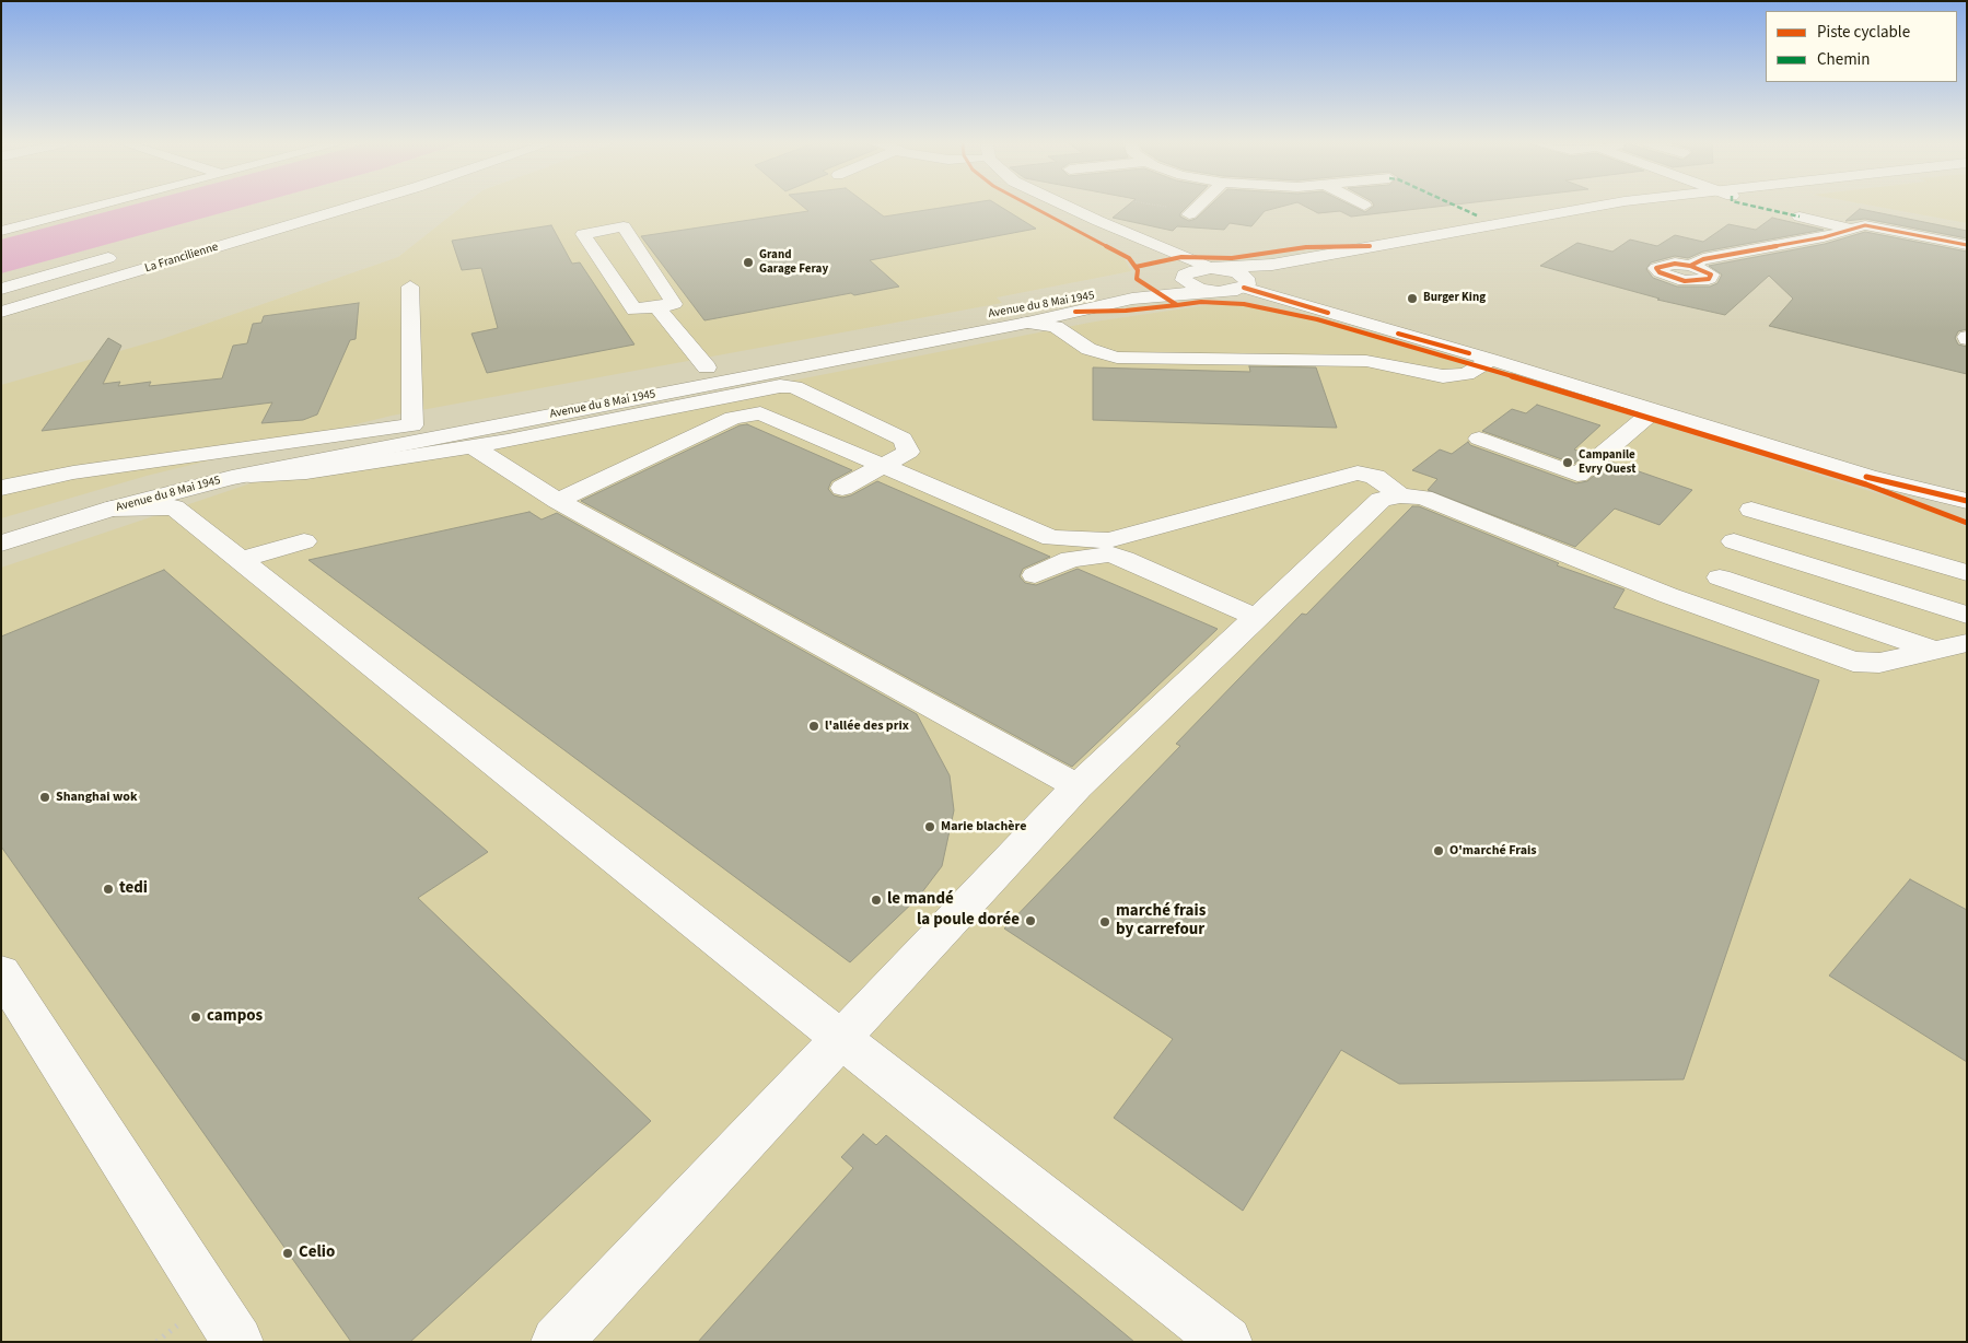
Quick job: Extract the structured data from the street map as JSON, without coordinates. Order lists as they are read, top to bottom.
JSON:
{
  "streets": {
    "main road": ["La Francilienne", "Avenue du 8 Mai 1945"]
  },
  "places": [
    "Grand Garage Feray",
    "Burger King",
    "Campanile Evry Ouest",
    "l'allée des prix",
    "Shanghai wok",
    "Marie blachère",
    "O'marché Frais",
    "tedi",
    "le mandé",
    "la poule dorée",
    "marché frais by carrefour",
    "campos",
    "Celio"
  ],
  "legend": ["Piste cyclable", "Chemin"]
}
